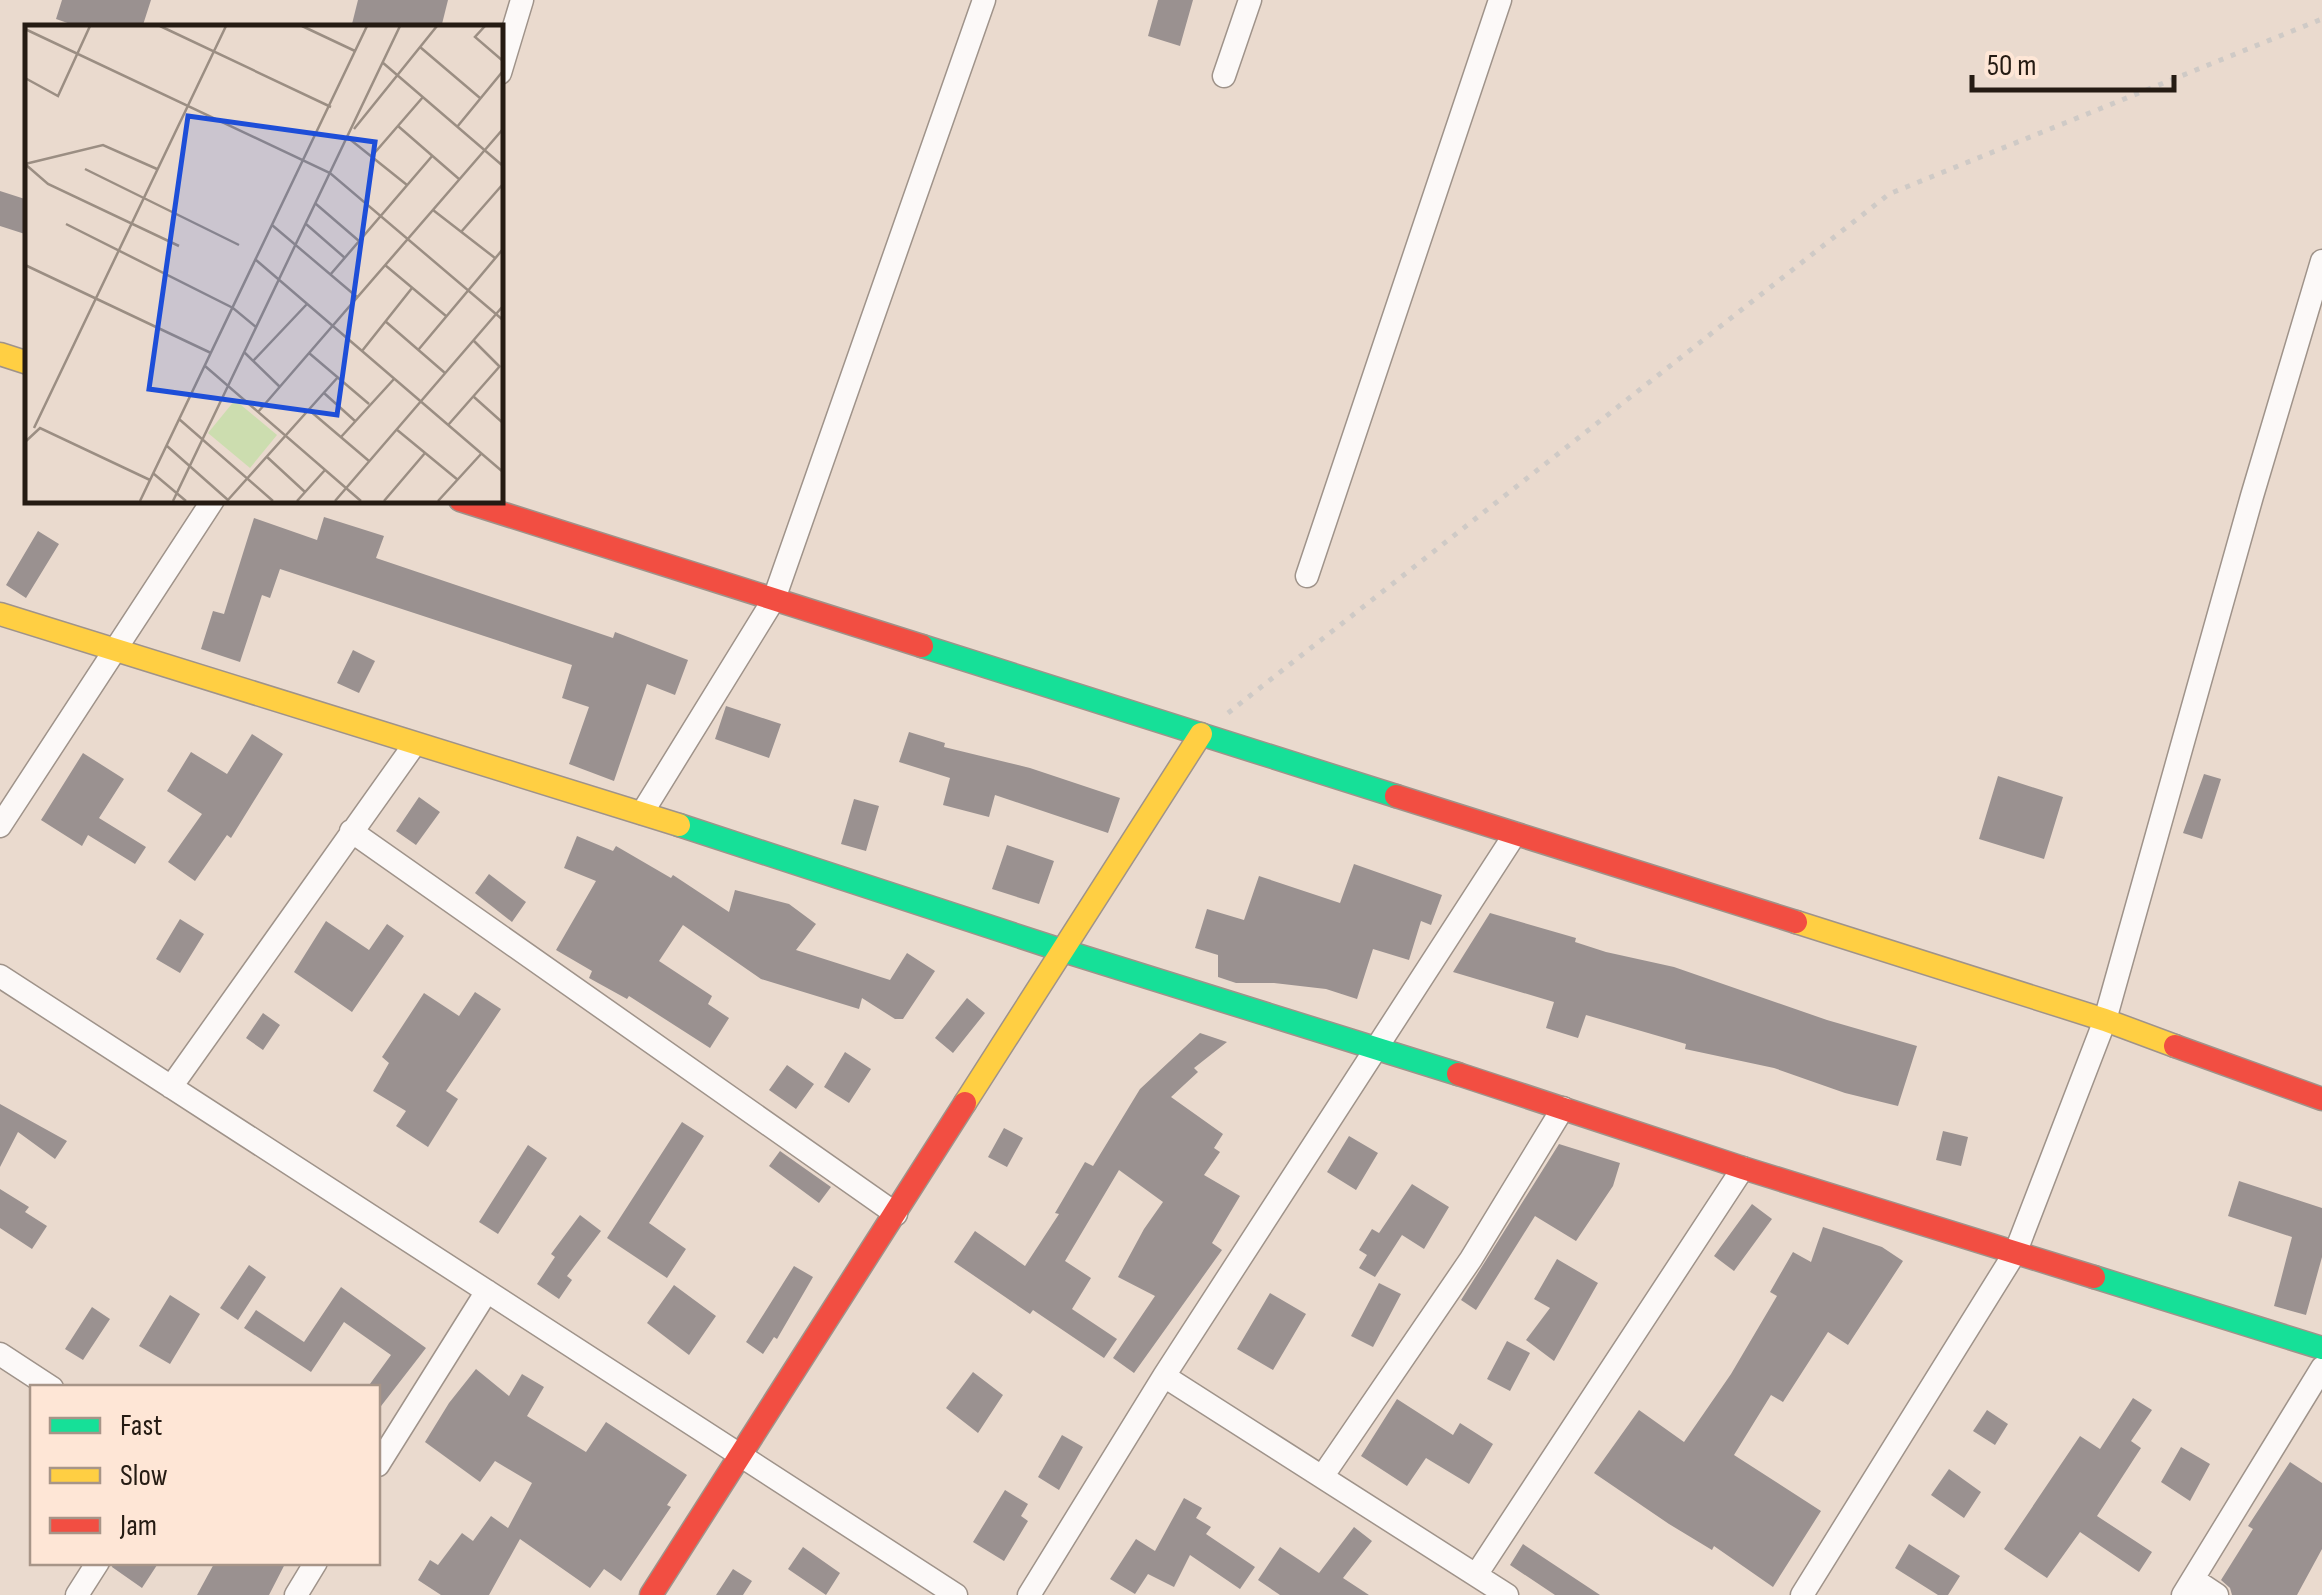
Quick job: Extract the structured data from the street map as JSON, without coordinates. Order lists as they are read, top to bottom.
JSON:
{
  "legend": ["Fast", "Slow", "Jam"],
  "scale_bar": "50 m"
}
